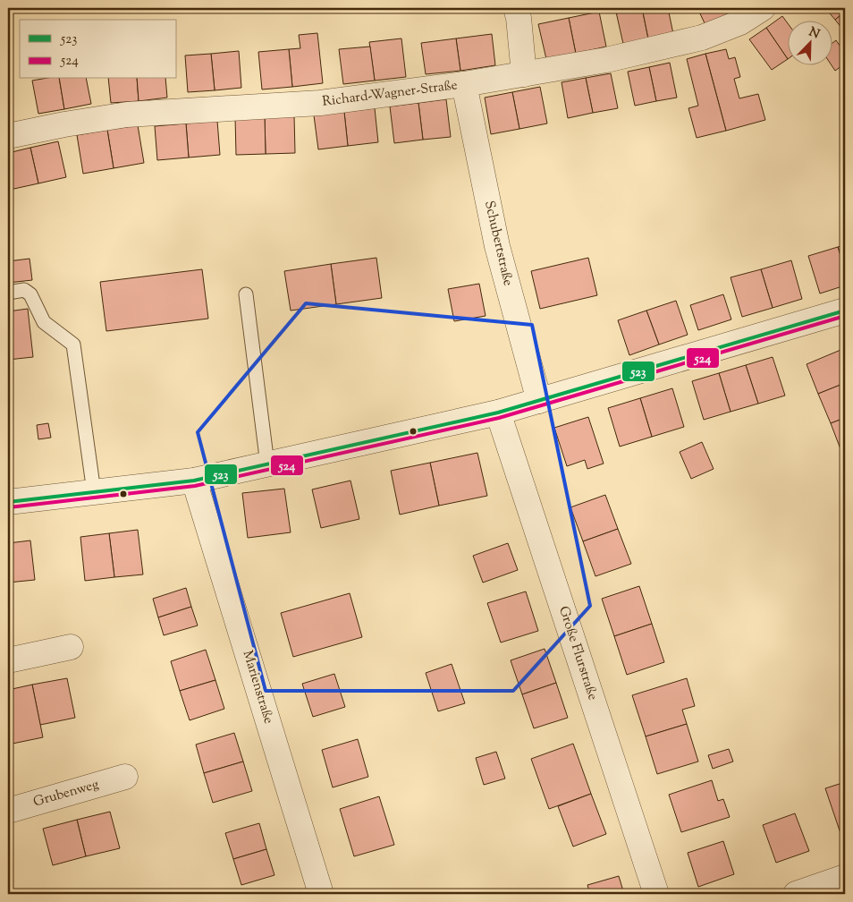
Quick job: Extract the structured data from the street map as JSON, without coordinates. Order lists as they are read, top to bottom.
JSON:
{
  "streets": {
    "street": [
      "Richard-Wagner-Straße",
      "Schubertstraße",
      "Große Flurstraße",
      "Marienstraße",
      "Grubenweg"
    ]
  },
  "crossings": [
    ["Richard-Wagner-Straße", "Schubertstraße"]
  ],
  "lines": ["transit line 523", "transit line 524"],
  "legend": ["523", "524"],
  "north": "top right"
}
